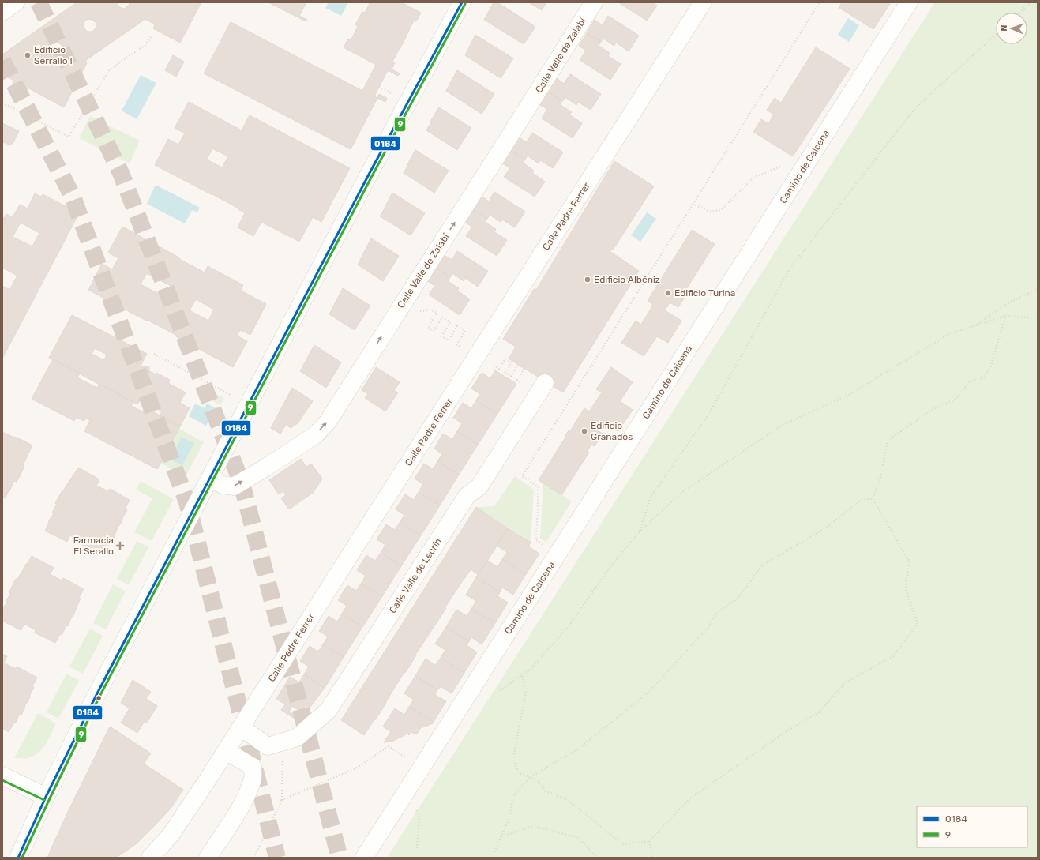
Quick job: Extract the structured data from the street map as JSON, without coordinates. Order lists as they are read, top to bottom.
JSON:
{
  "streets": {
    "street": [
      "Calle Valle de Zalabí",
      "Camino de Caicena",
      "Calle Padre Ferrer",
      "Calle Valle de Lecrín"
    ]
  },
  "places": {
    "other": [
      "Edificio Serrallo I",
      "Edificio Albéniz",
      "Edificio Turina",
      "Edificio Granados"
    ],
    "health": ["Farmacia El Serallo"]
  },
  "lines": ["transit line 0184", "transit line 9"],
  "legend": ["0184", "9"],
  "north": "left"
}
